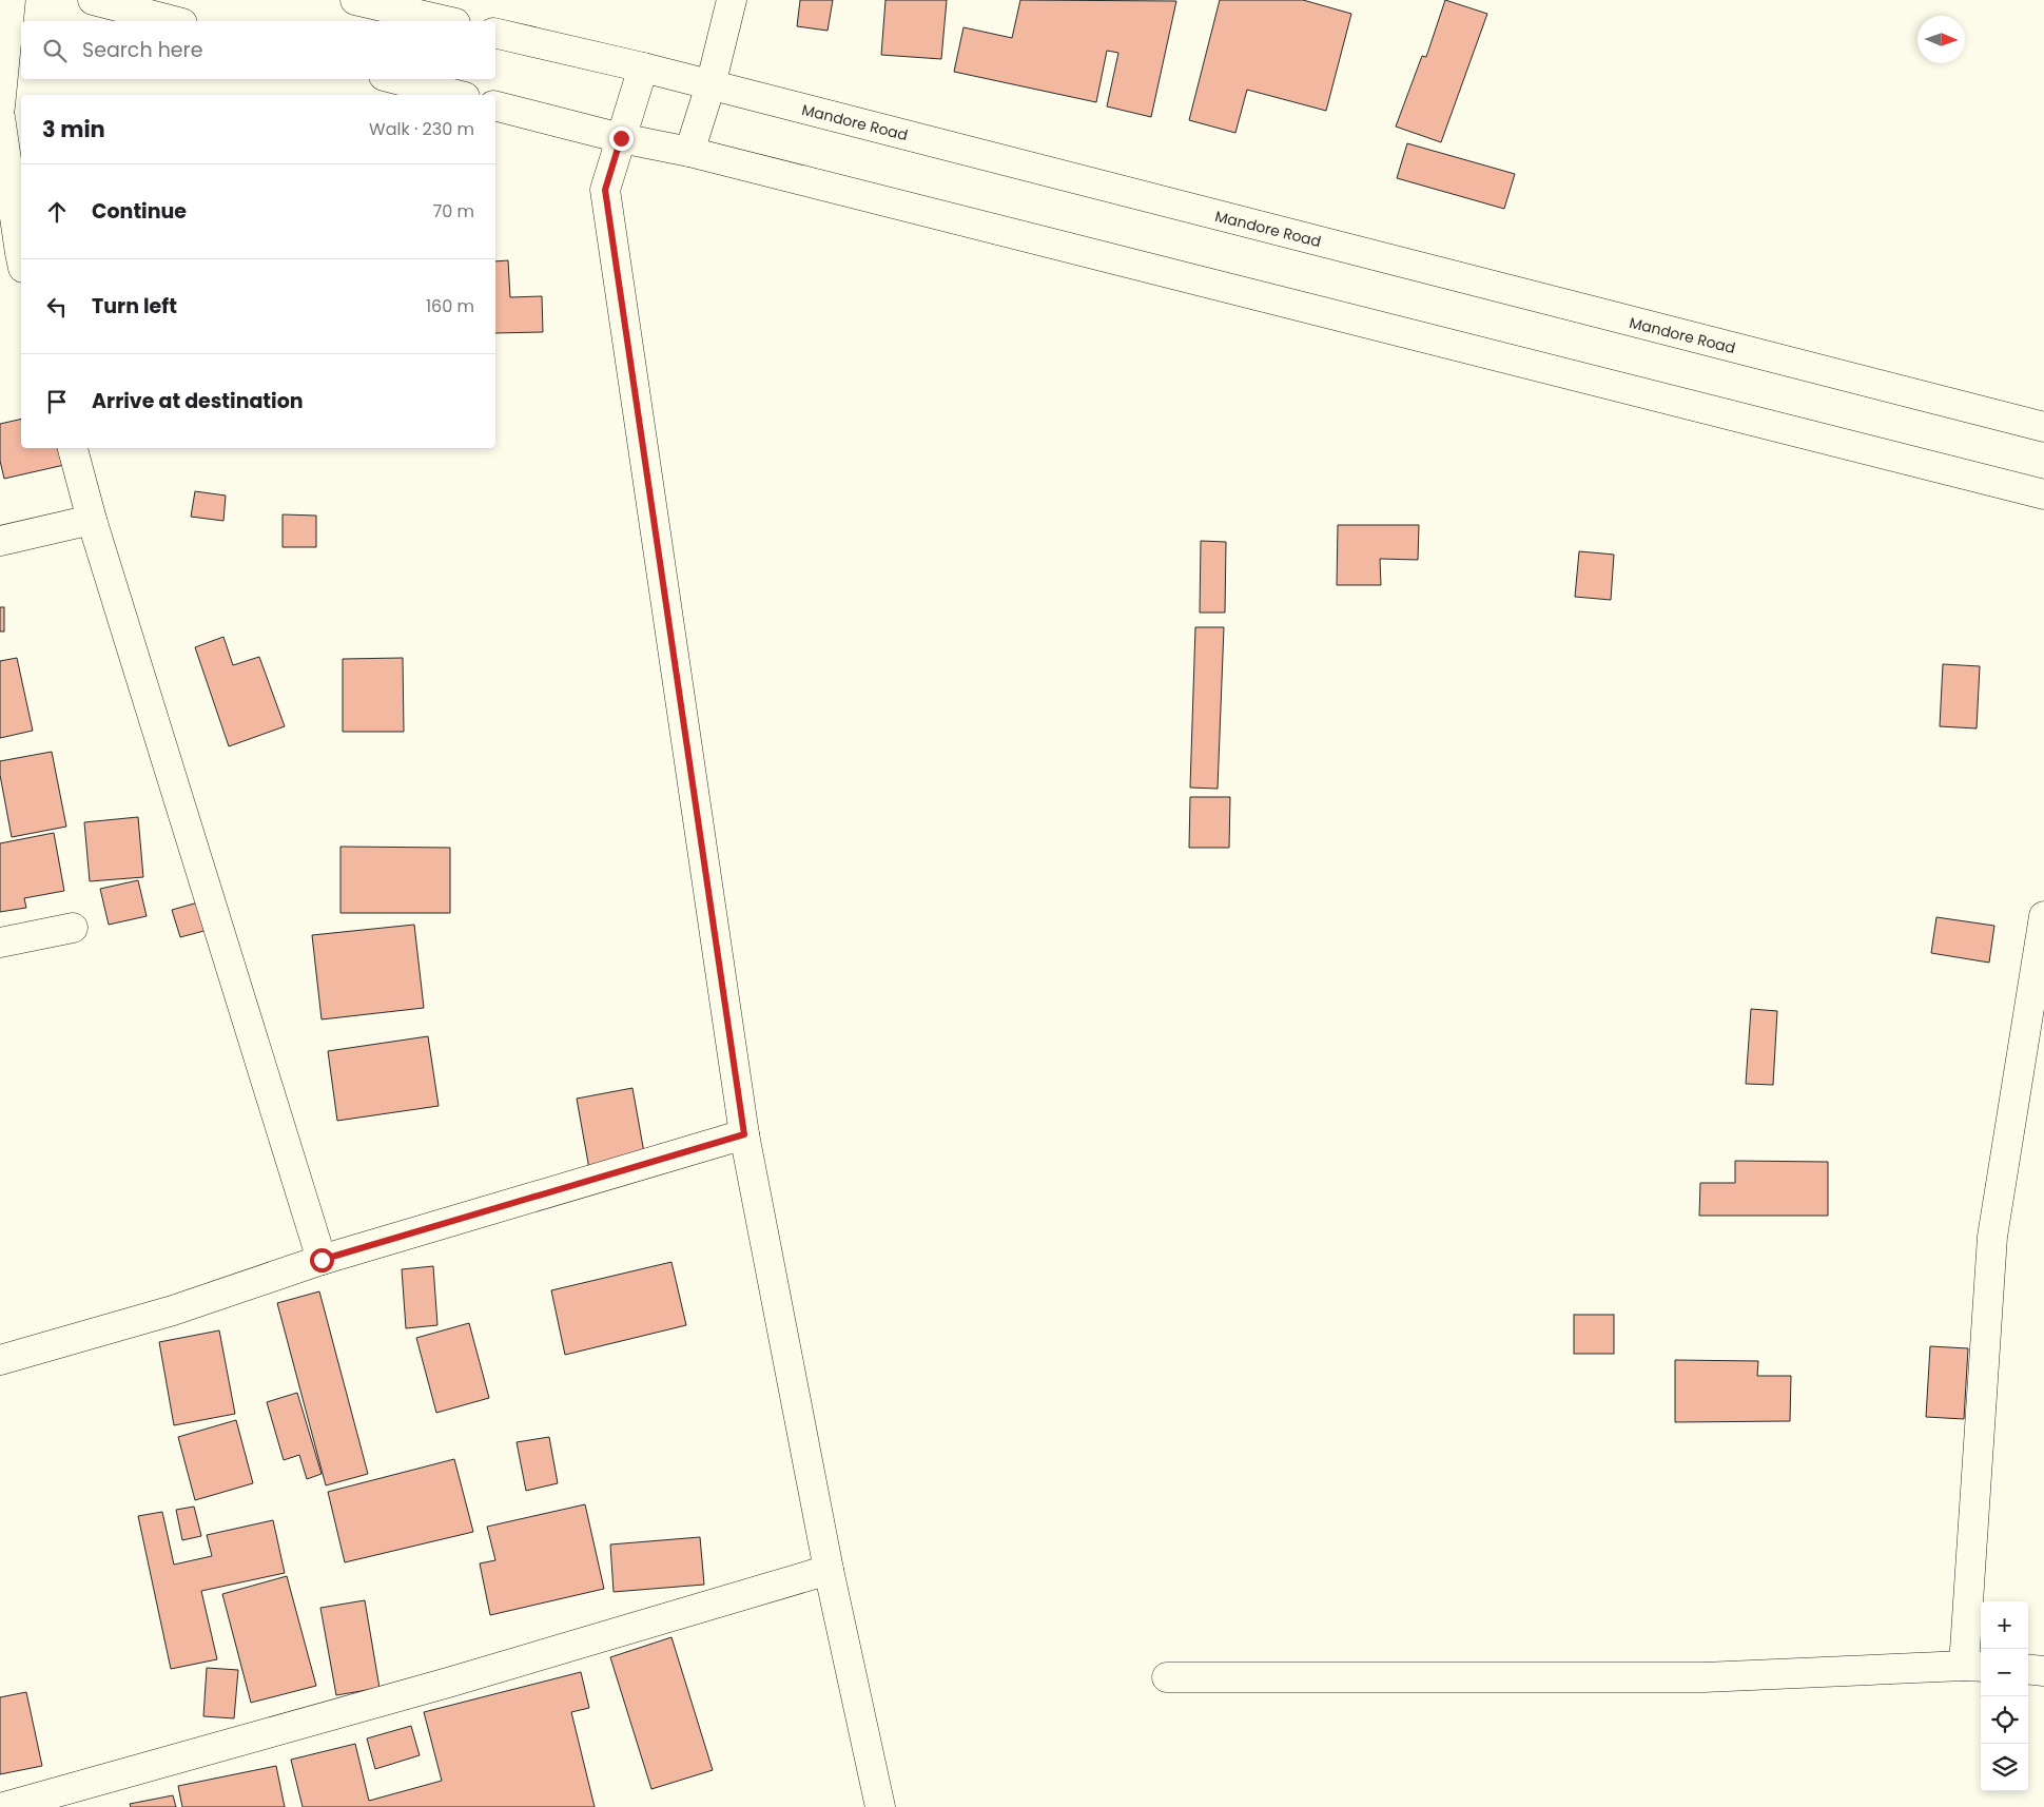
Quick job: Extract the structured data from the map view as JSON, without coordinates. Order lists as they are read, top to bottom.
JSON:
{
  "streets": {
    "main road": ["Mandore Road"]
  },
  "north": "right",
  "page": {
    "search": "Search here",
    "heading": ["3 min", "Walk · 230 m"],
    "list": [
      ["Continue", "70 m"],
      ["Turn left", "160 m"],
      "Arrive at destination"
    ],
    "map_buttons": ["+", "−"]
  }
}
